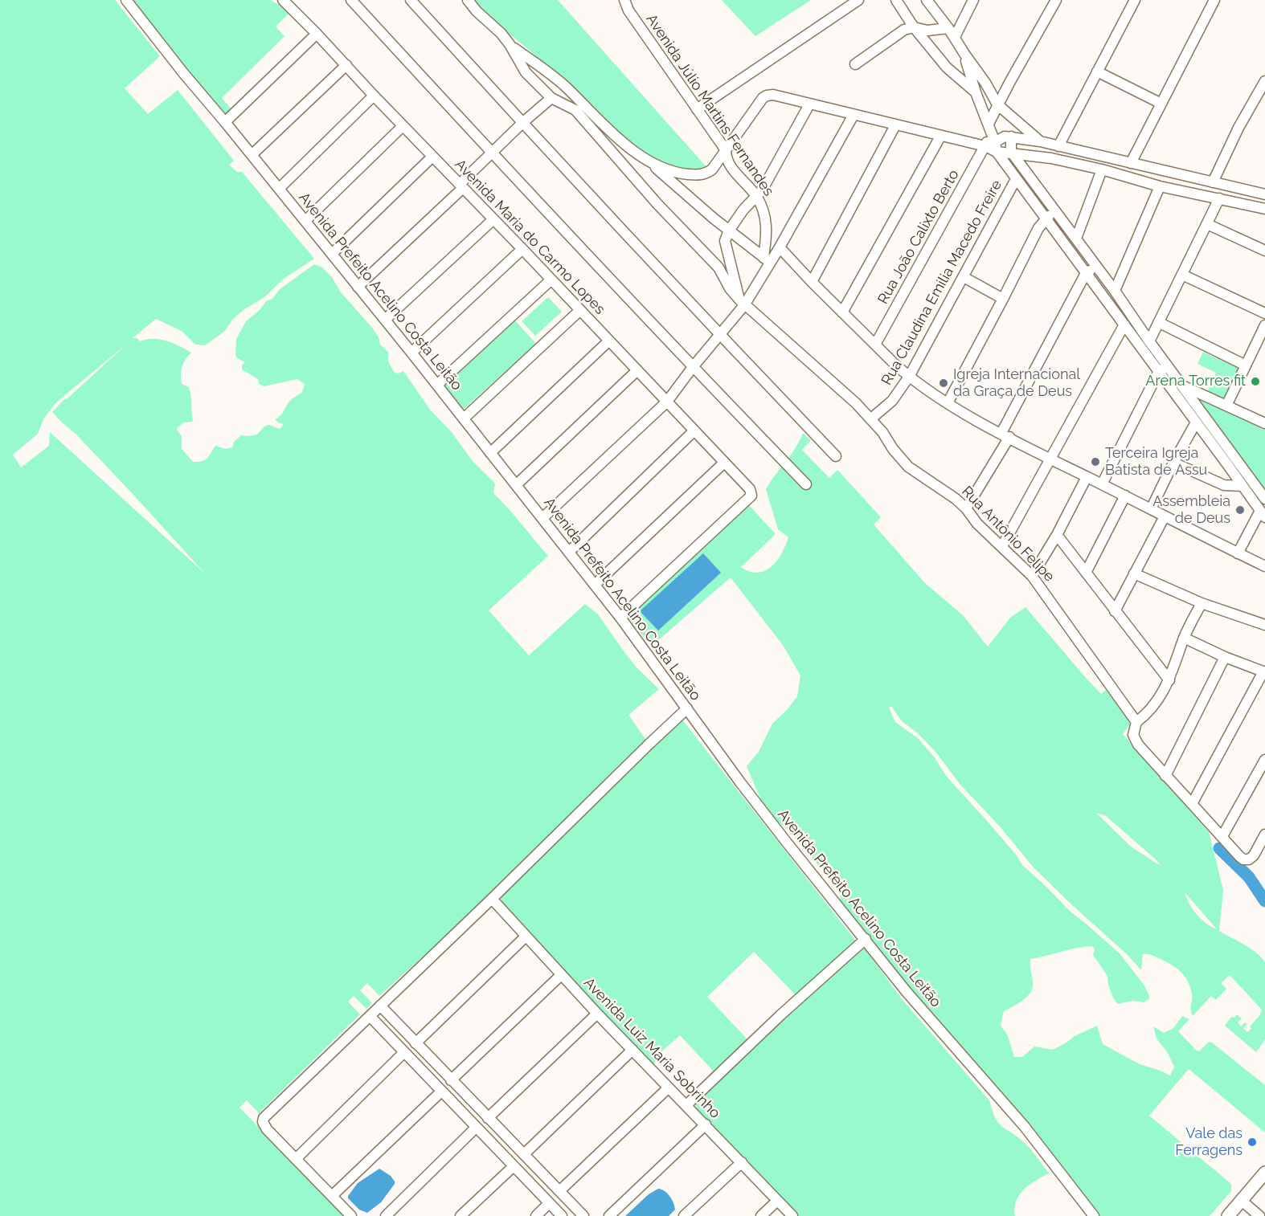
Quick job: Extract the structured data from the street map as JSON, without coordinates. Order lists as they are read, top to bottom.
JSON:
{
  "streets": {
    "street": [
      "Avenida Júlio Martins Fernandes",
      "Avenida Maria do Carmo Lopes",
      "Rua João Calixto Berto",
      "Rua Claudina Emilia Macedo Freire",
      "Avenida Prefeito Acelino Costa Leitão",
      "Rua Antônio Felipe",
      "Avenida Luiz Maria Sobrinho"
    ]
  },
  "crossings": [
    ["Avenida Maria do Carmo Lopes", "Avenida Prefeito Acelino Costa Leitão"],
    ["Rua Claudina Emilia Macedo Freire", "Rua Antônio Felipe"]
  ],
  "places": [
    "Arena Torres fit",
    "Igreja Internacional da Graça de Deus",
    "Terceira Igreja Batista de Assu",
    "Assembleia de Deus",
    "Vale das Ferragens"
  ]
}
